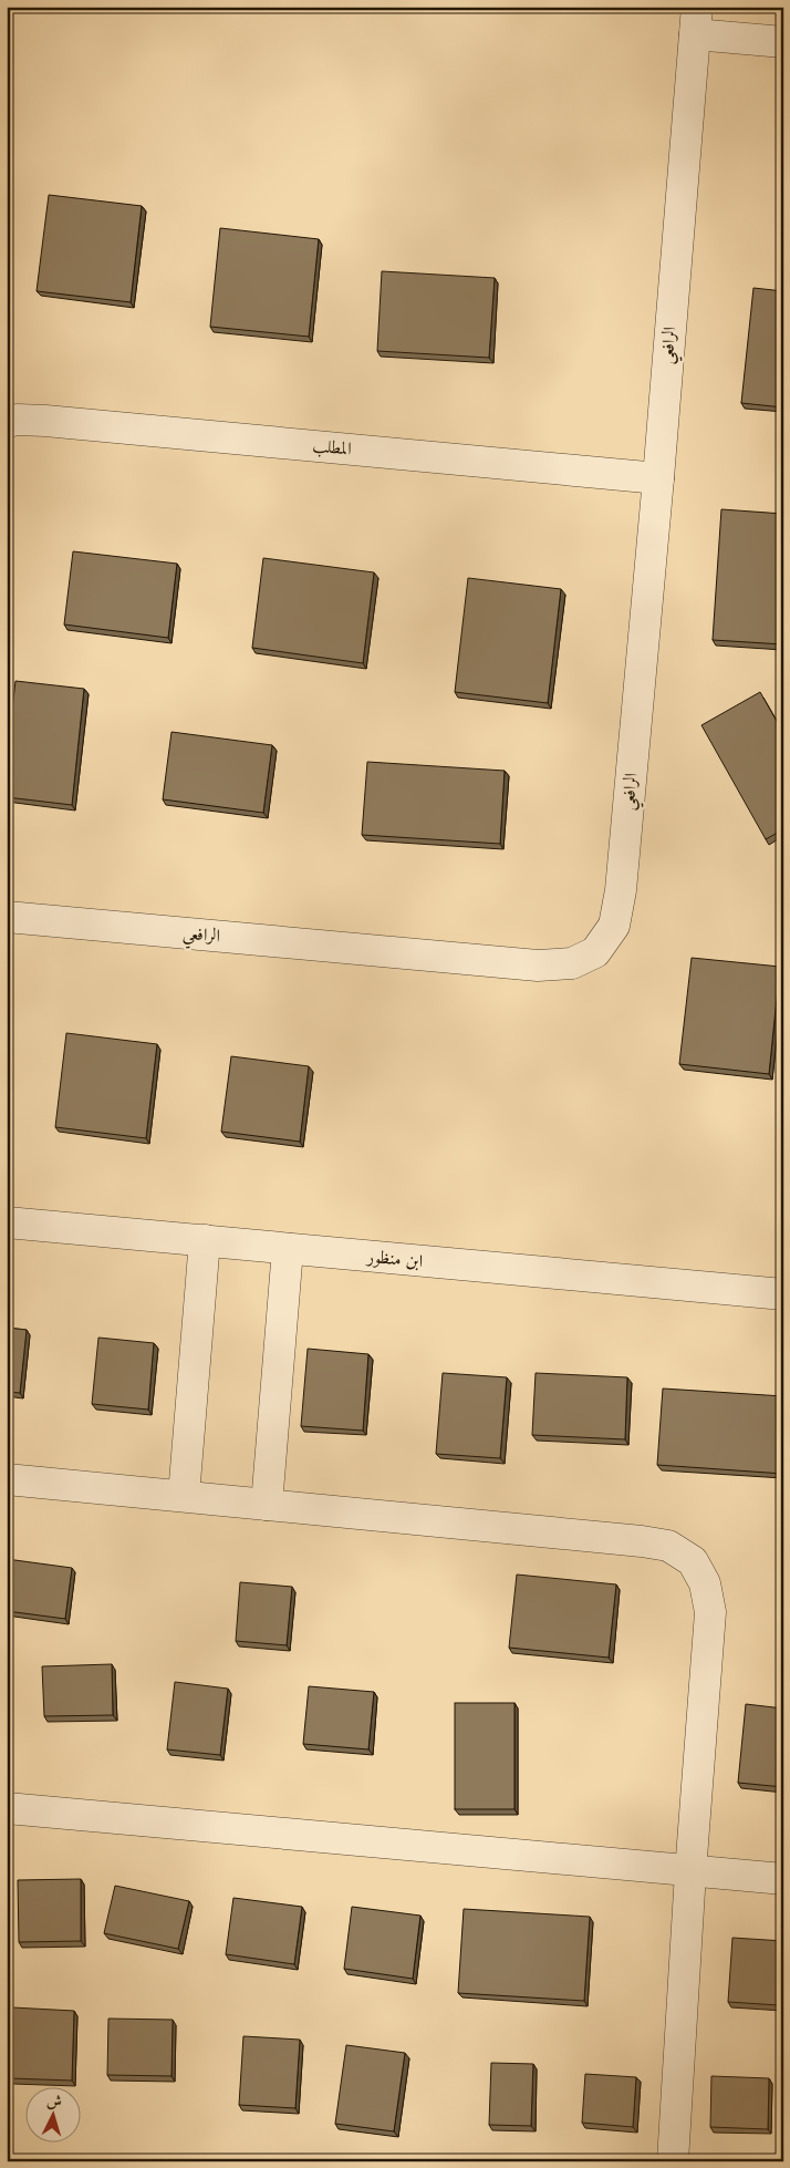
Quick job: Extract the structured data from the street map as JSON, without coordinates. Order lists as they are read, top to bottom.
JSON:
{
  "streets": {
    "street": ["الرافعي", "المطلب", "ابن منظور"]
  },
  "crossings": [
    ["الرافعي", "المطلب"]
  ],
  "north": "top"
}
